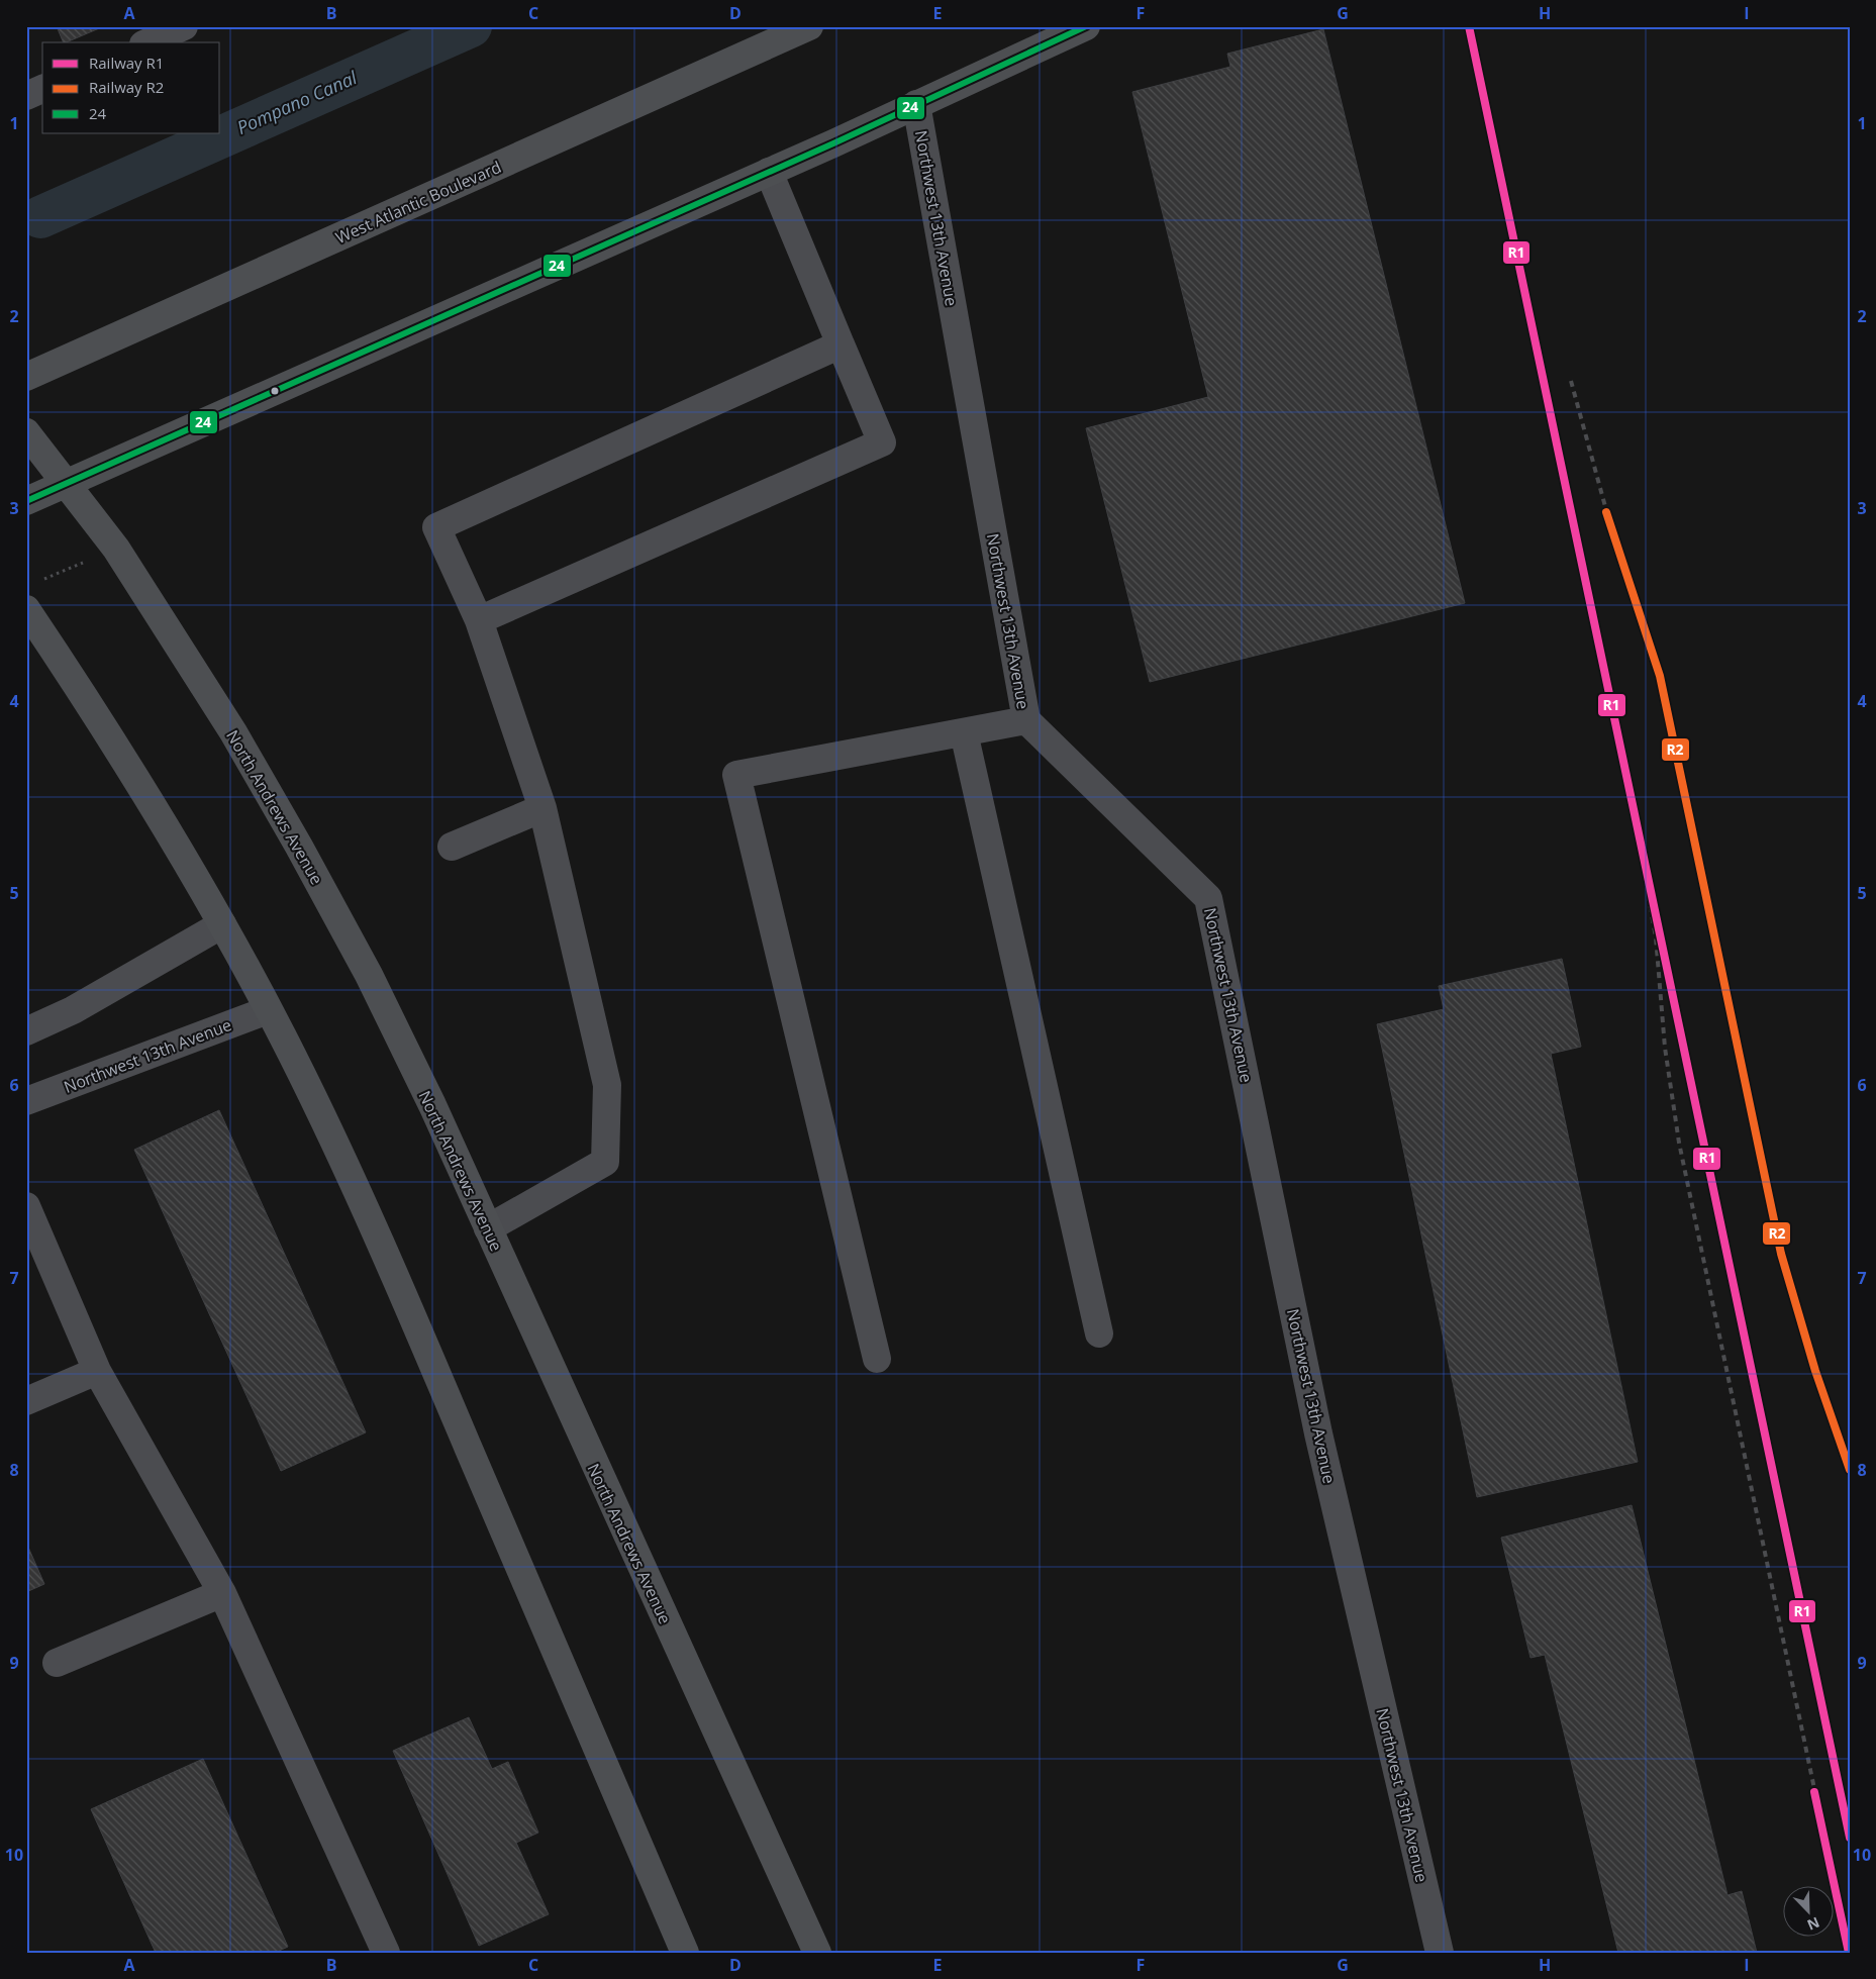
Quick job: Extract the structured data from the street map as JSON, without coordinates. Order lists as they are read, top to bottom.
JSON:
{
  "streets": {
    "main road": ["West Atlantic Boulevard", "North Andrews Avenue"],
    "street": ["Northwest 13th Avenue"]
  },
  "water": ["Pompano Canal"],
  "lines": ["rail line R1", "transit line 24", "rail line R2"],
  "legend": ["Railway R1", "Railway R2", "24"],
  "north": "bottom right",
  "grid": {
    "columns": [
      "A",
      "B",
      "C",
      "D",
      "E",
      "F",
      "G",
      "H",
      "I"
    ],
    "rows": [
      "1",
      "2",
      "3",
      "4",
      "5",
      "6",
      "7",
      "8",
      "9",
      "10"
    ]
  }
}
